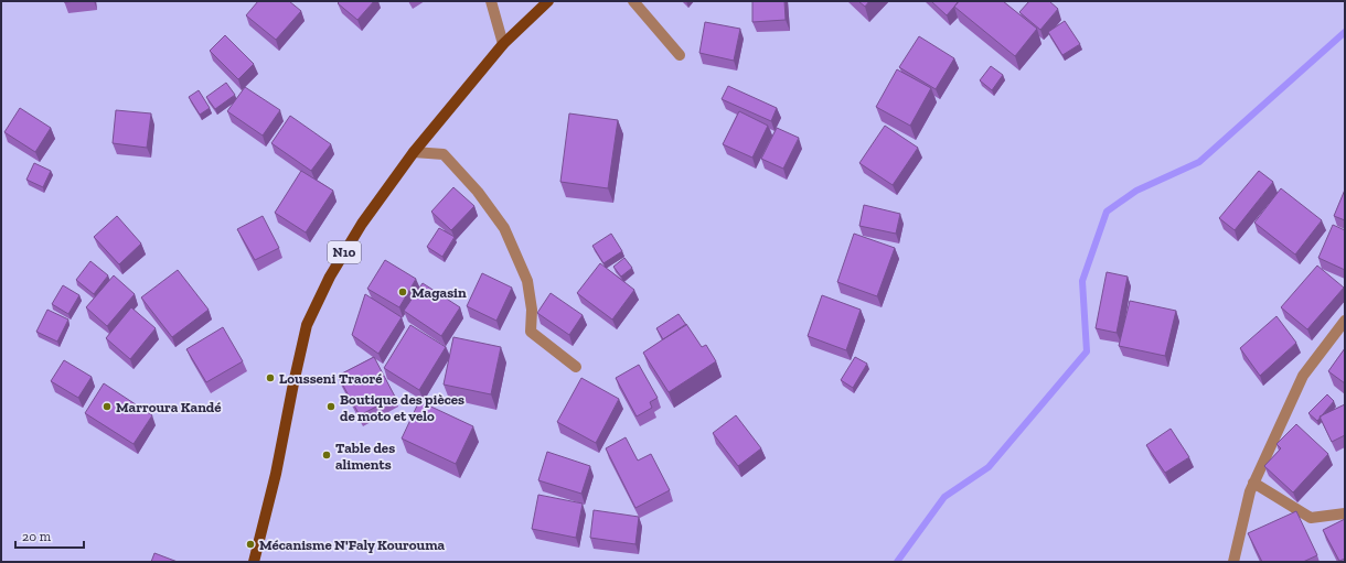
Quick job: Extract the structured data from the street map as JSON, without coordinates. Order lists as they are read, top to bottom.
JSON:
{
  "streets": {
    "main road": ["N10"]
  },
  "places": [
    "Magasin",
    "Lousseni Traoré",
    "Marroura Kandé",
    "Boutique des pièces de moto et velo",
    "Table des aliments",
    "Mécanisme N'Faly Kourouma"
  ],
  "scale_bar": "20 m"
}
